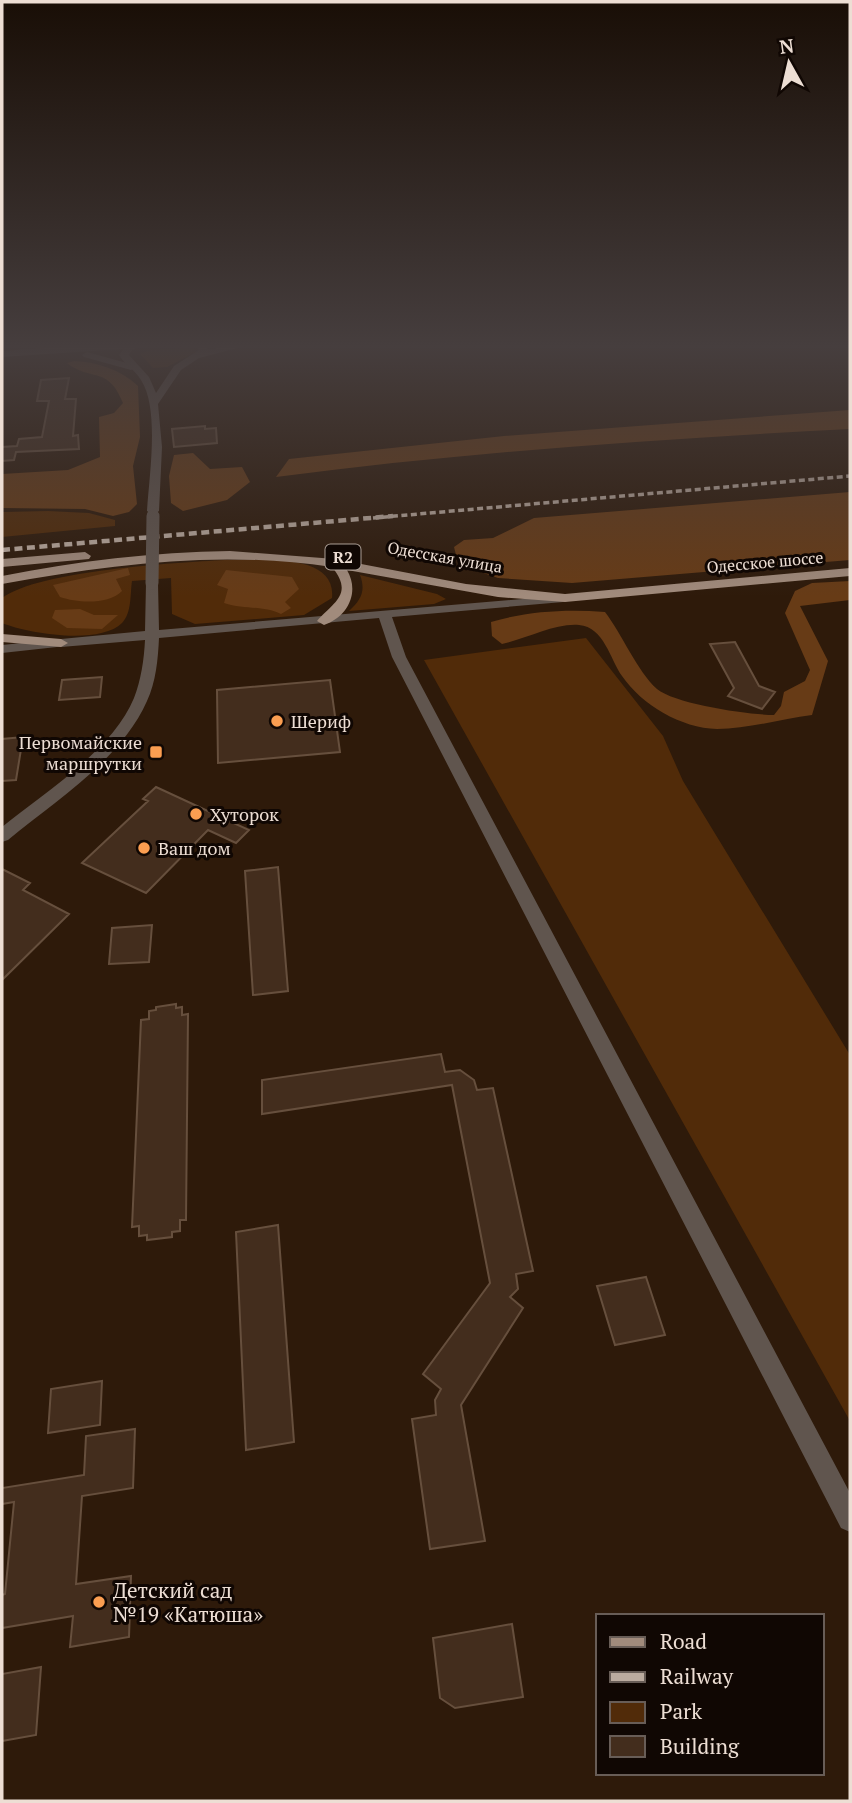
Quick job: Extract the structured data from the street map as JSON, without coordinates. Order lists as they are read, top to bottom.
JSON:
{
  "streets": {
    "main road": ["R2", "Одесская улица", "Одесское шоссе"]
  },
  "crossings": [
    ["Одесская улица", "Одесское шоссе"]
  ],
  "places": {
    "other": [
      "Шериф",
      "Хуторок",
      "Ваш дом",
      "Детский сад №19 «Катюша»"
    ],
    "transit": ["Первомайские маршрутки"]
  },
  "legend": [
    "Road",
    "Railway",
    "Park",
    "Building"
  ],
  "north": "top"
}
